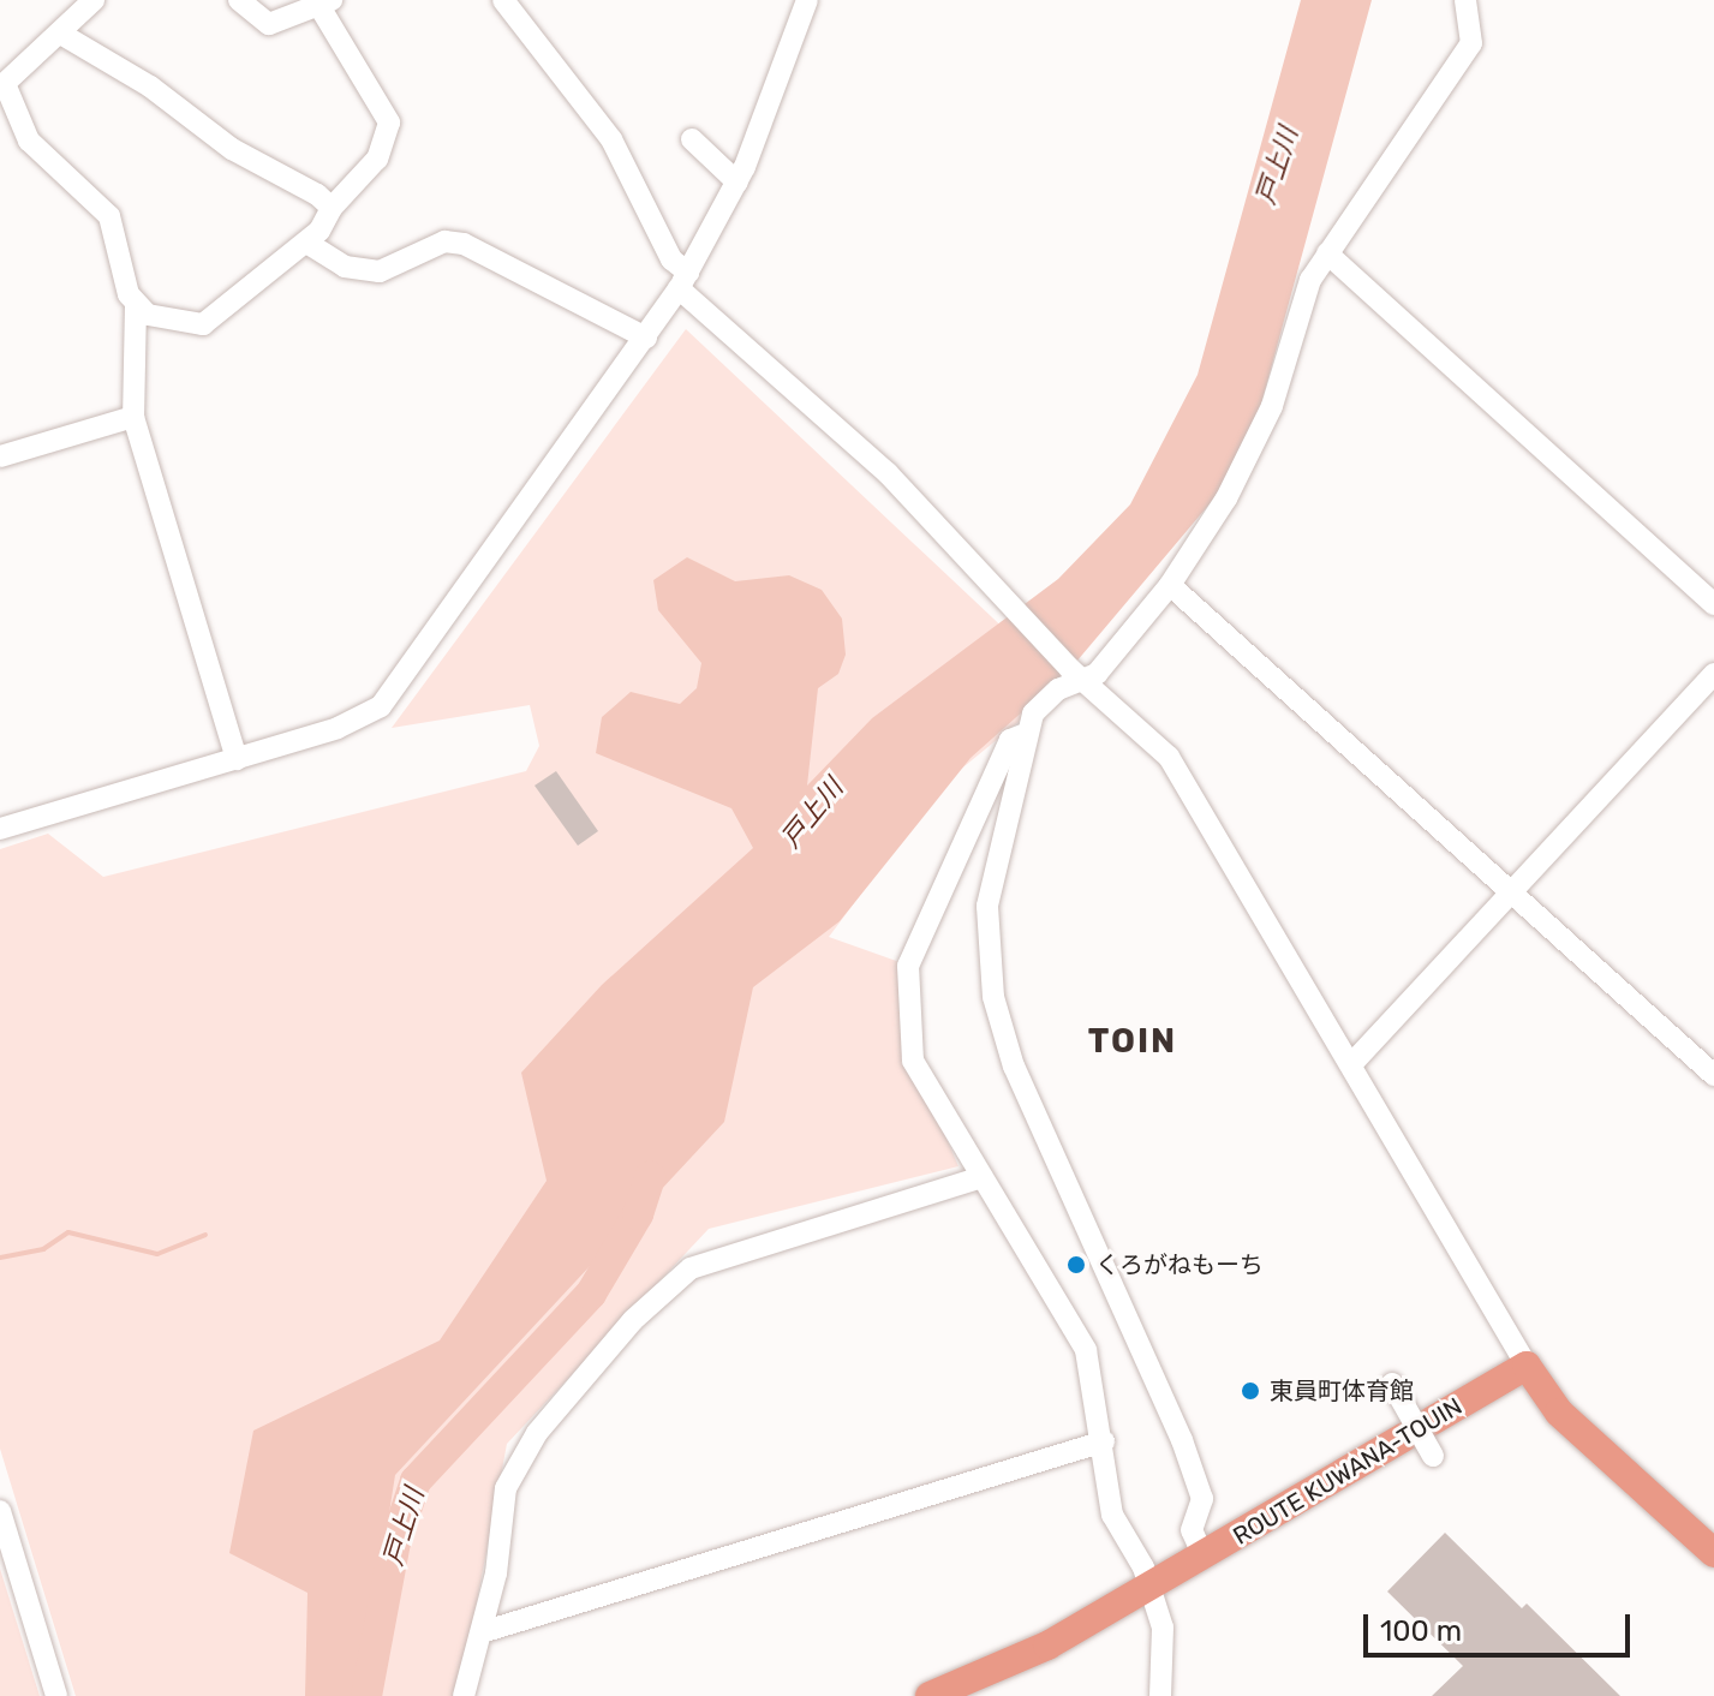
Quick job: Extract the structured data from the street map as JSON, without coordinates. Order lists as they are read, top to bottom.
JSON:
{
  "streets": {
    "main road": ["ROUTE KUWANA-TOUIN"]
  },
  "districts": ["TOIN"],
  "water": ["戸上川"],
  "places": ["くろがねもーち", "東員町体育館"],
  "scale_bar": "100 m"
}
